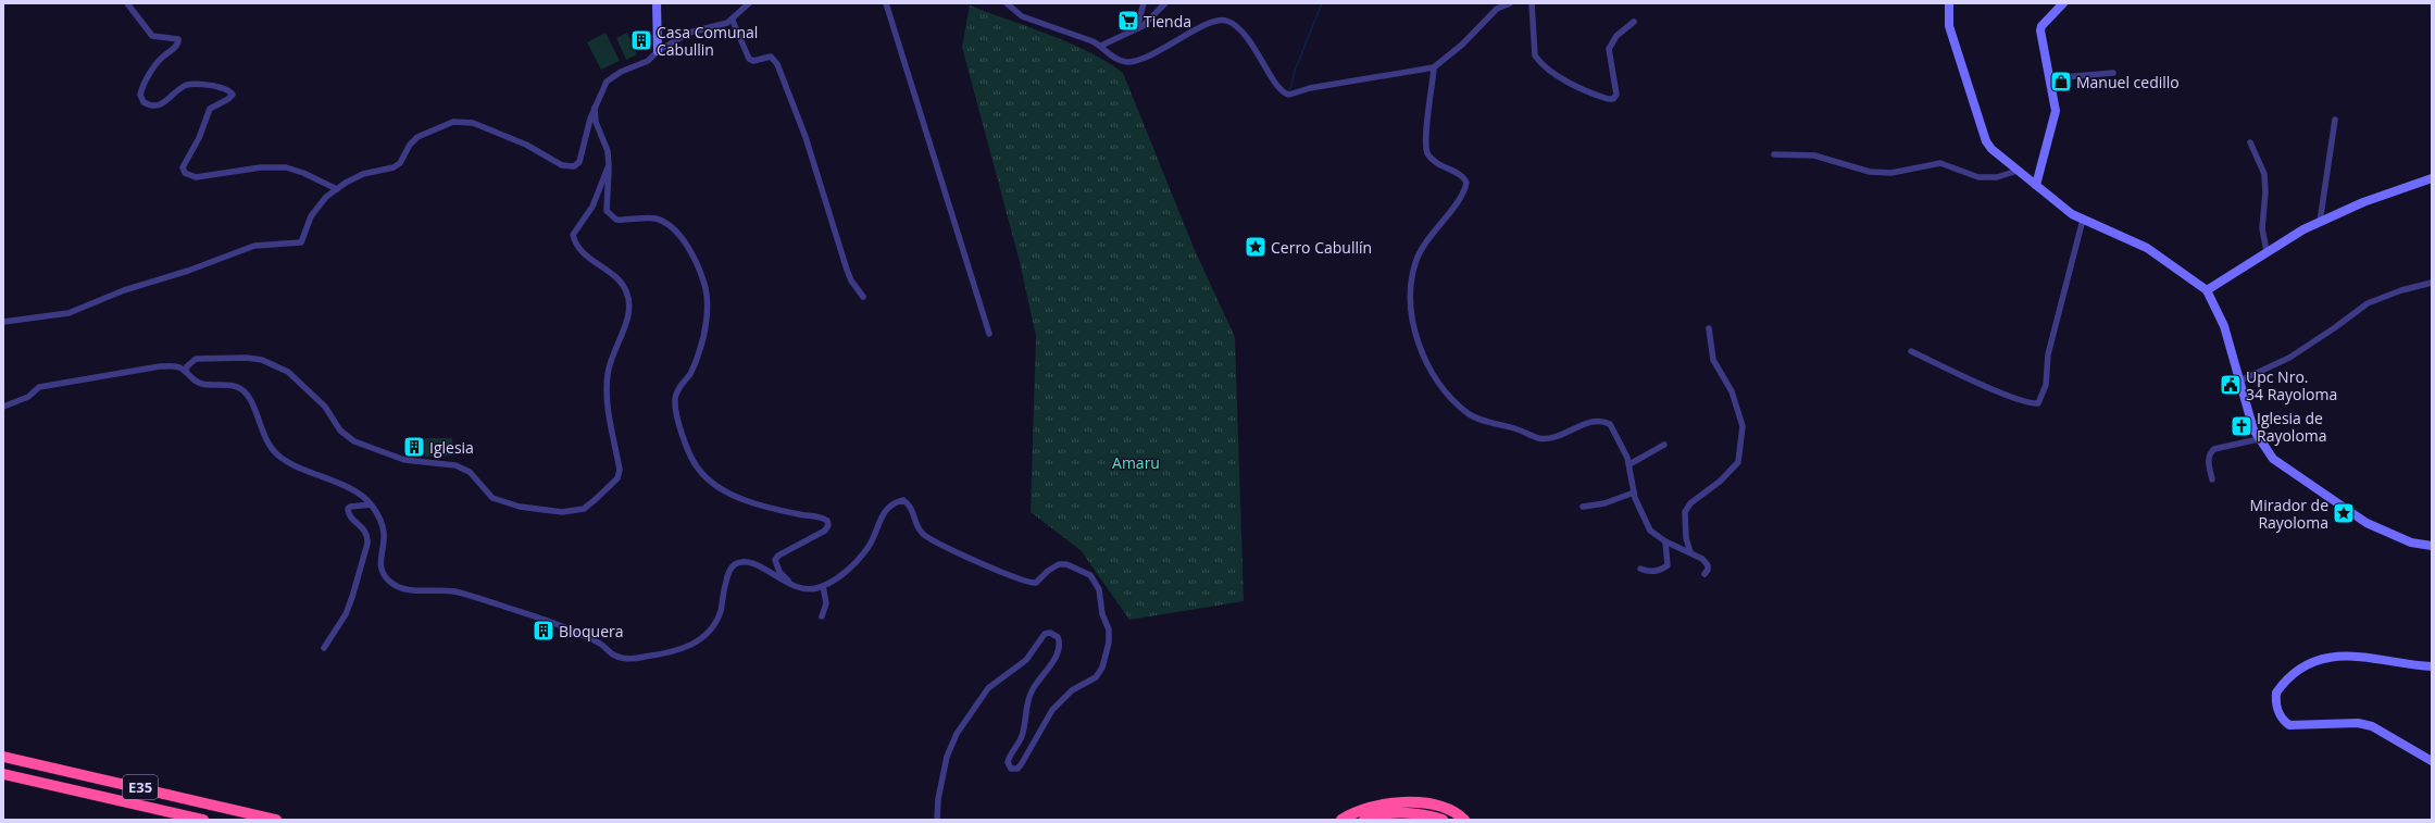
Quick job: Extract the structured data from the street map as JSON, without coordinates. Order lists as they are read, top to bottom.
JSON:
{
  "streets": {
    "highway": ["E35"]
  },
  "parks": ["Amaru"],
  "places": {
    "supermarket": ["Tienda"],
    "building": ["Casa Comunal Cabullin", "Iglesia", "Bloquera"],
    "shop": ["Manuel cedillo"],
    "place": ["Cerro Cabullín", "Mirador de Rayoloma"],
    "public building": ["Upc Nro. 34 Rayoloma"],
    "church": ["Iglesia de Rayoloma"]
  }
}
